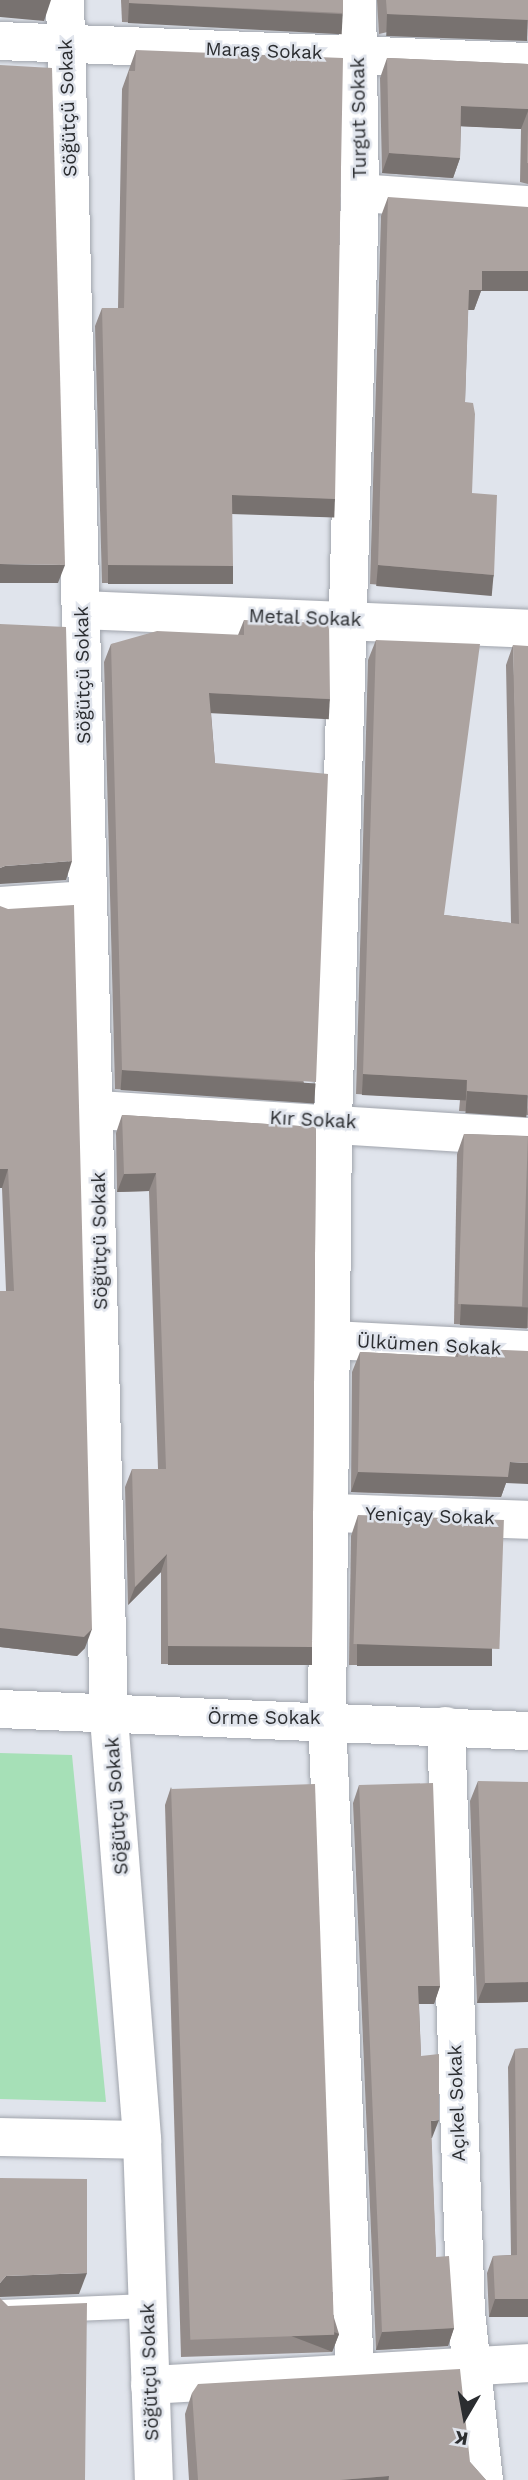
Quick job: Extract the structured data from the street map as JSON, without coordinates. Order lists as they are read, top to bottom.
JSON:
{
  "streets": {
    "street": [
      "Maraş Sokak",
      "Söğütçü Sokak",
      "Turgut Sokak",
      "Metal Sokak",
      "Kır Sokak",
      "Ülkümen Sokak",
      "Yeniçay Sokak",
      "Örme Sokak",
      "Açıkel Sokak"
    ]
  },
  "crossings": [
    ["Maraş Sokak", "Söğütçü Sokak"],
    ["Maraş Sokak", "Turgut Sokak"],
    ["Söğütçü Sokak", "Metal Sokak"],
    ["Söğütçü Sokak", "Kır Sokak"],
    ["Söğütçü Sokak", "Örme Sokak"],
    ["Örme Sokak", "Açıkel Sokak"]
  ],
  "north": "bottom"
}
